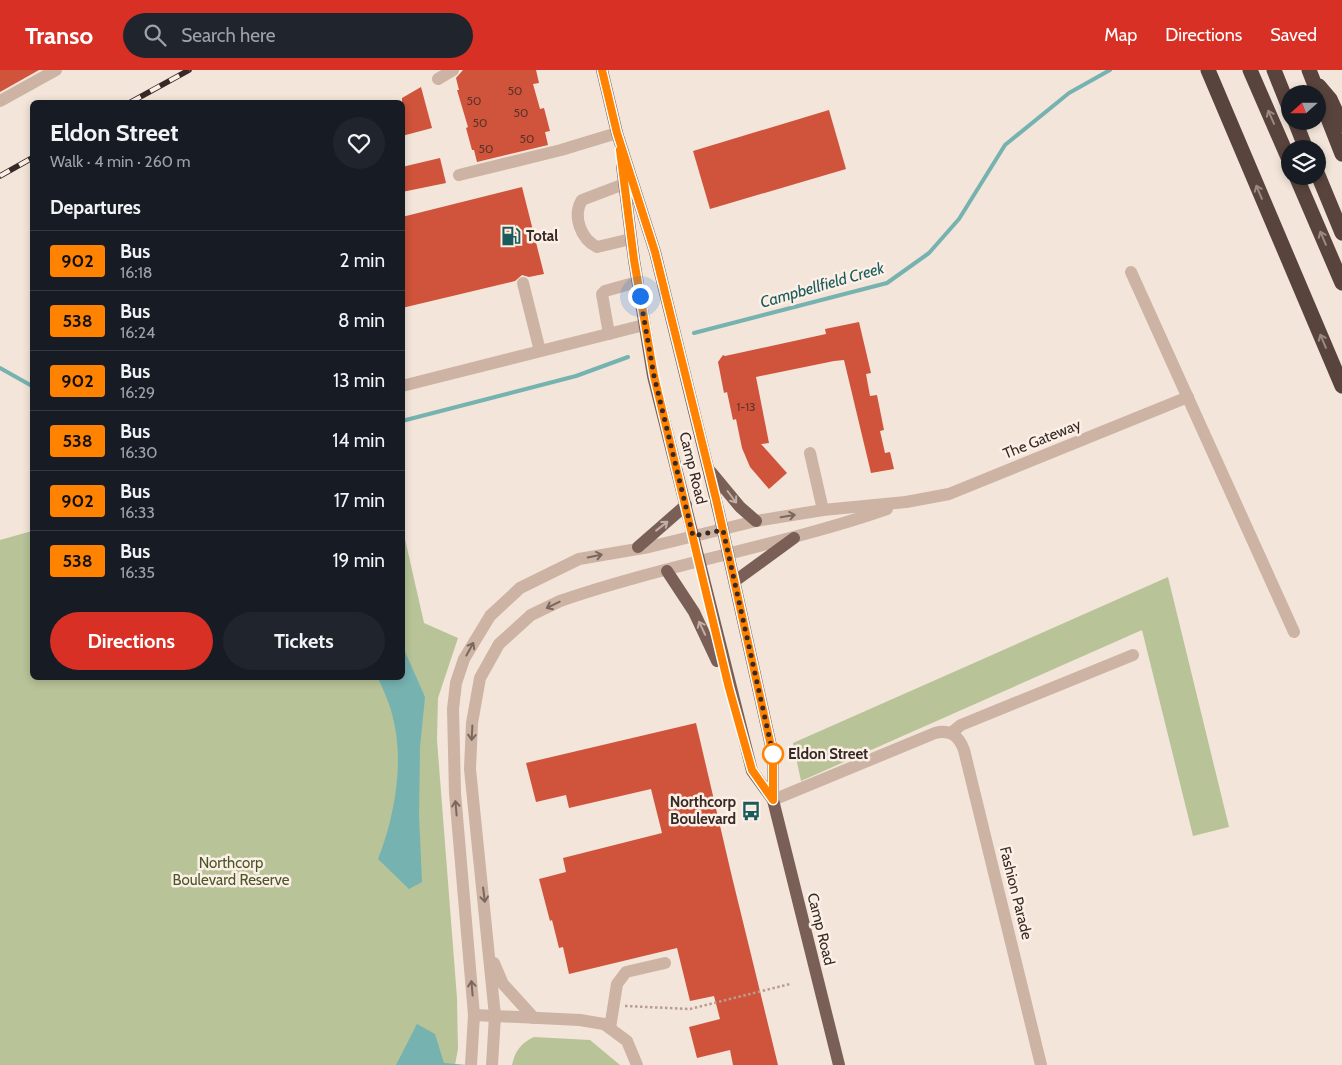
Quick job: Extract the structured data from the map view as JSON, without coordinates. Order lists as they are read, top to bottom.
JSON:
{
  "streets": {
    "main road": ["Camp Road"],
    "street": ["The Gateway", "Fashion Parade"]
  },
  "crossings": [
    ["The Gateway", "Camp Road"]
  ],
  "water": ["Campbellfield Creek"],
  "parks": ["Northcorp Boulevard Reserve"],
  "places": {
    "fuel station": ["Total"],
    "other": ["Eldon Street"],
    "bus stop": ["Northcorp Boulevard"]
  },
  "lines": ["bus line 902"],
  "house_numbers": [
    "50",
    "50",
    "50",
    "50",
    "50",
    "50",
    "1-13"
  ],
  "north": "left",
  "page": {
    "header": "Transo",
    "search": "Search here",
    "nav": ["Map", "Directions", "Saved"],
    "heading": [
      ["Eldon Street", "Walk · 4 min · 260 m"],
      "Departures"
    ],
    "list": [
      {
        "mark": "902",
        "name": "Bus",
        "note": "16:18",
        "value": "2 min"
      },
      {
        "mark": "538",
        "name": "Bus",
        "note": "16:24",
        "value": "8 min"
      },
      {
        "mark": "902",
        "name": "Bus",
        "note": "16:29",
        "value": "13 min"
      },
      {
        "mark": "538",
        "name": "Bus",
        "note": "16:30",
        "value": "14 min"
      },
      {
        "mark": "902",
        "name": "Bus",
        "note": "16:33",
        "value": "17 min"
      },
      {
        "mark": "538",
        "name": "Bus",
        "note": "16:35",
        "value": "19 min"
      }
    ],
    "buttons": ["Directions", "Tickets"]
  }
}
